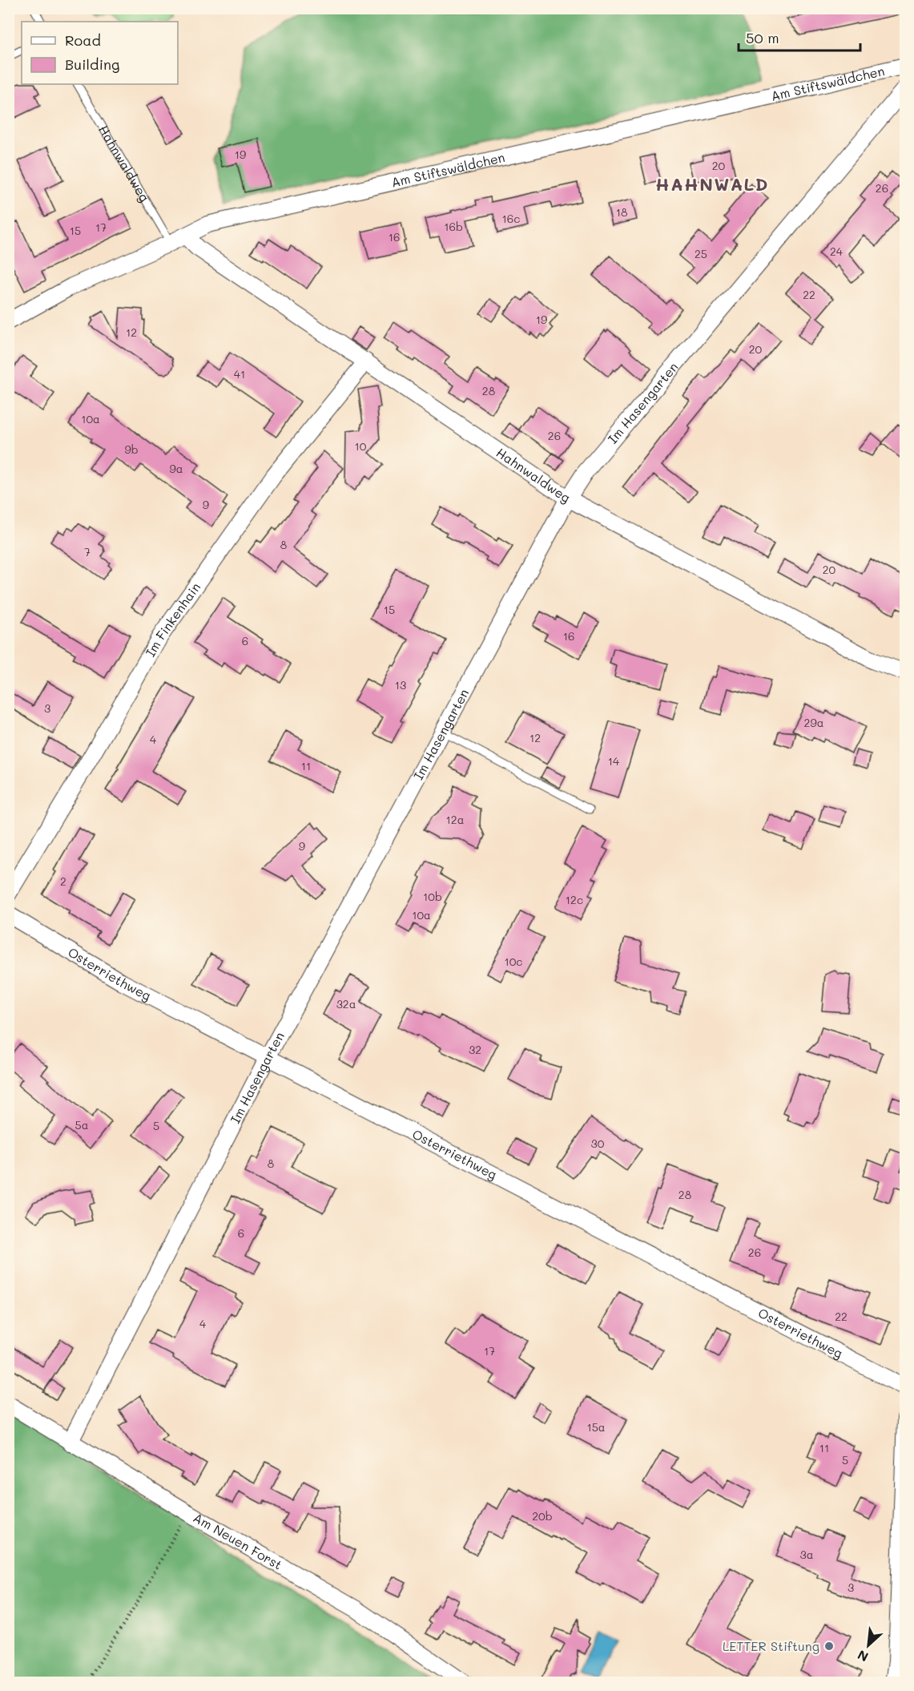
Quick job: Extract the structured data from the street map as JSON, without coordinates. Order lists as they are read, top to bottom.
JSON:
{
  "streets": {
    "street": [
      "Am Stiftswäldchen",
      "Hahnwaldweg",
      "Im Hasengarten",
      "Im Finkenhain",
      "Osterriethweg",
      "Am Neuen Forst"
    ]
  },
  "crossings": [
    ["Am Stiftswäldchen", "Hahnwaldweg"],
    ["Hahnwaldweg", "Im Hasengarten"],
    ["Hahnwaldweg", "Im Finkenhain"],
    ["Im Hasengarten", "Osterriethweg"],
    ["Im Hasengarten", "Am Neuen Forst"]
  ],
  "districts": ["HAHNWALD"],
  "places": ["LETTER Stiftung"],
  "house_numbers": [
    "19",
    "20",
    "26",
    "18",
    "16c",
    "16b",
    "17",
    "15",
    "16",
    "24",
    "25",
    "22",
    "19",
    "12",
    "20",
    "41",
    "28",
    "10a",
    "26",
    "10",
    "9b",
    "9a",
    "9",
    "8",
    "7",
    "20",
    "15",
    "16",
    "6",
    "13",
    "3",
    "29a",
    "12",
    "4",
    "14",
    "11",
    "12a",
    "9",
    "2",
    "10b",
    "12c",
    "10a",
    "10c",
    "32a",
    "32",
    "5a",
    "5",
    "30",
    "8",
    "28",
    "6",
    "26",
    "22",
    "4",
    "17",
    "15a",
    "11",
    "5",
    "20b",
    "3a",
    "3"
  ],
  "legend": ["Road", "Building"],
  "scale_bar": "50 m",
  "north": "bottom left"
}
